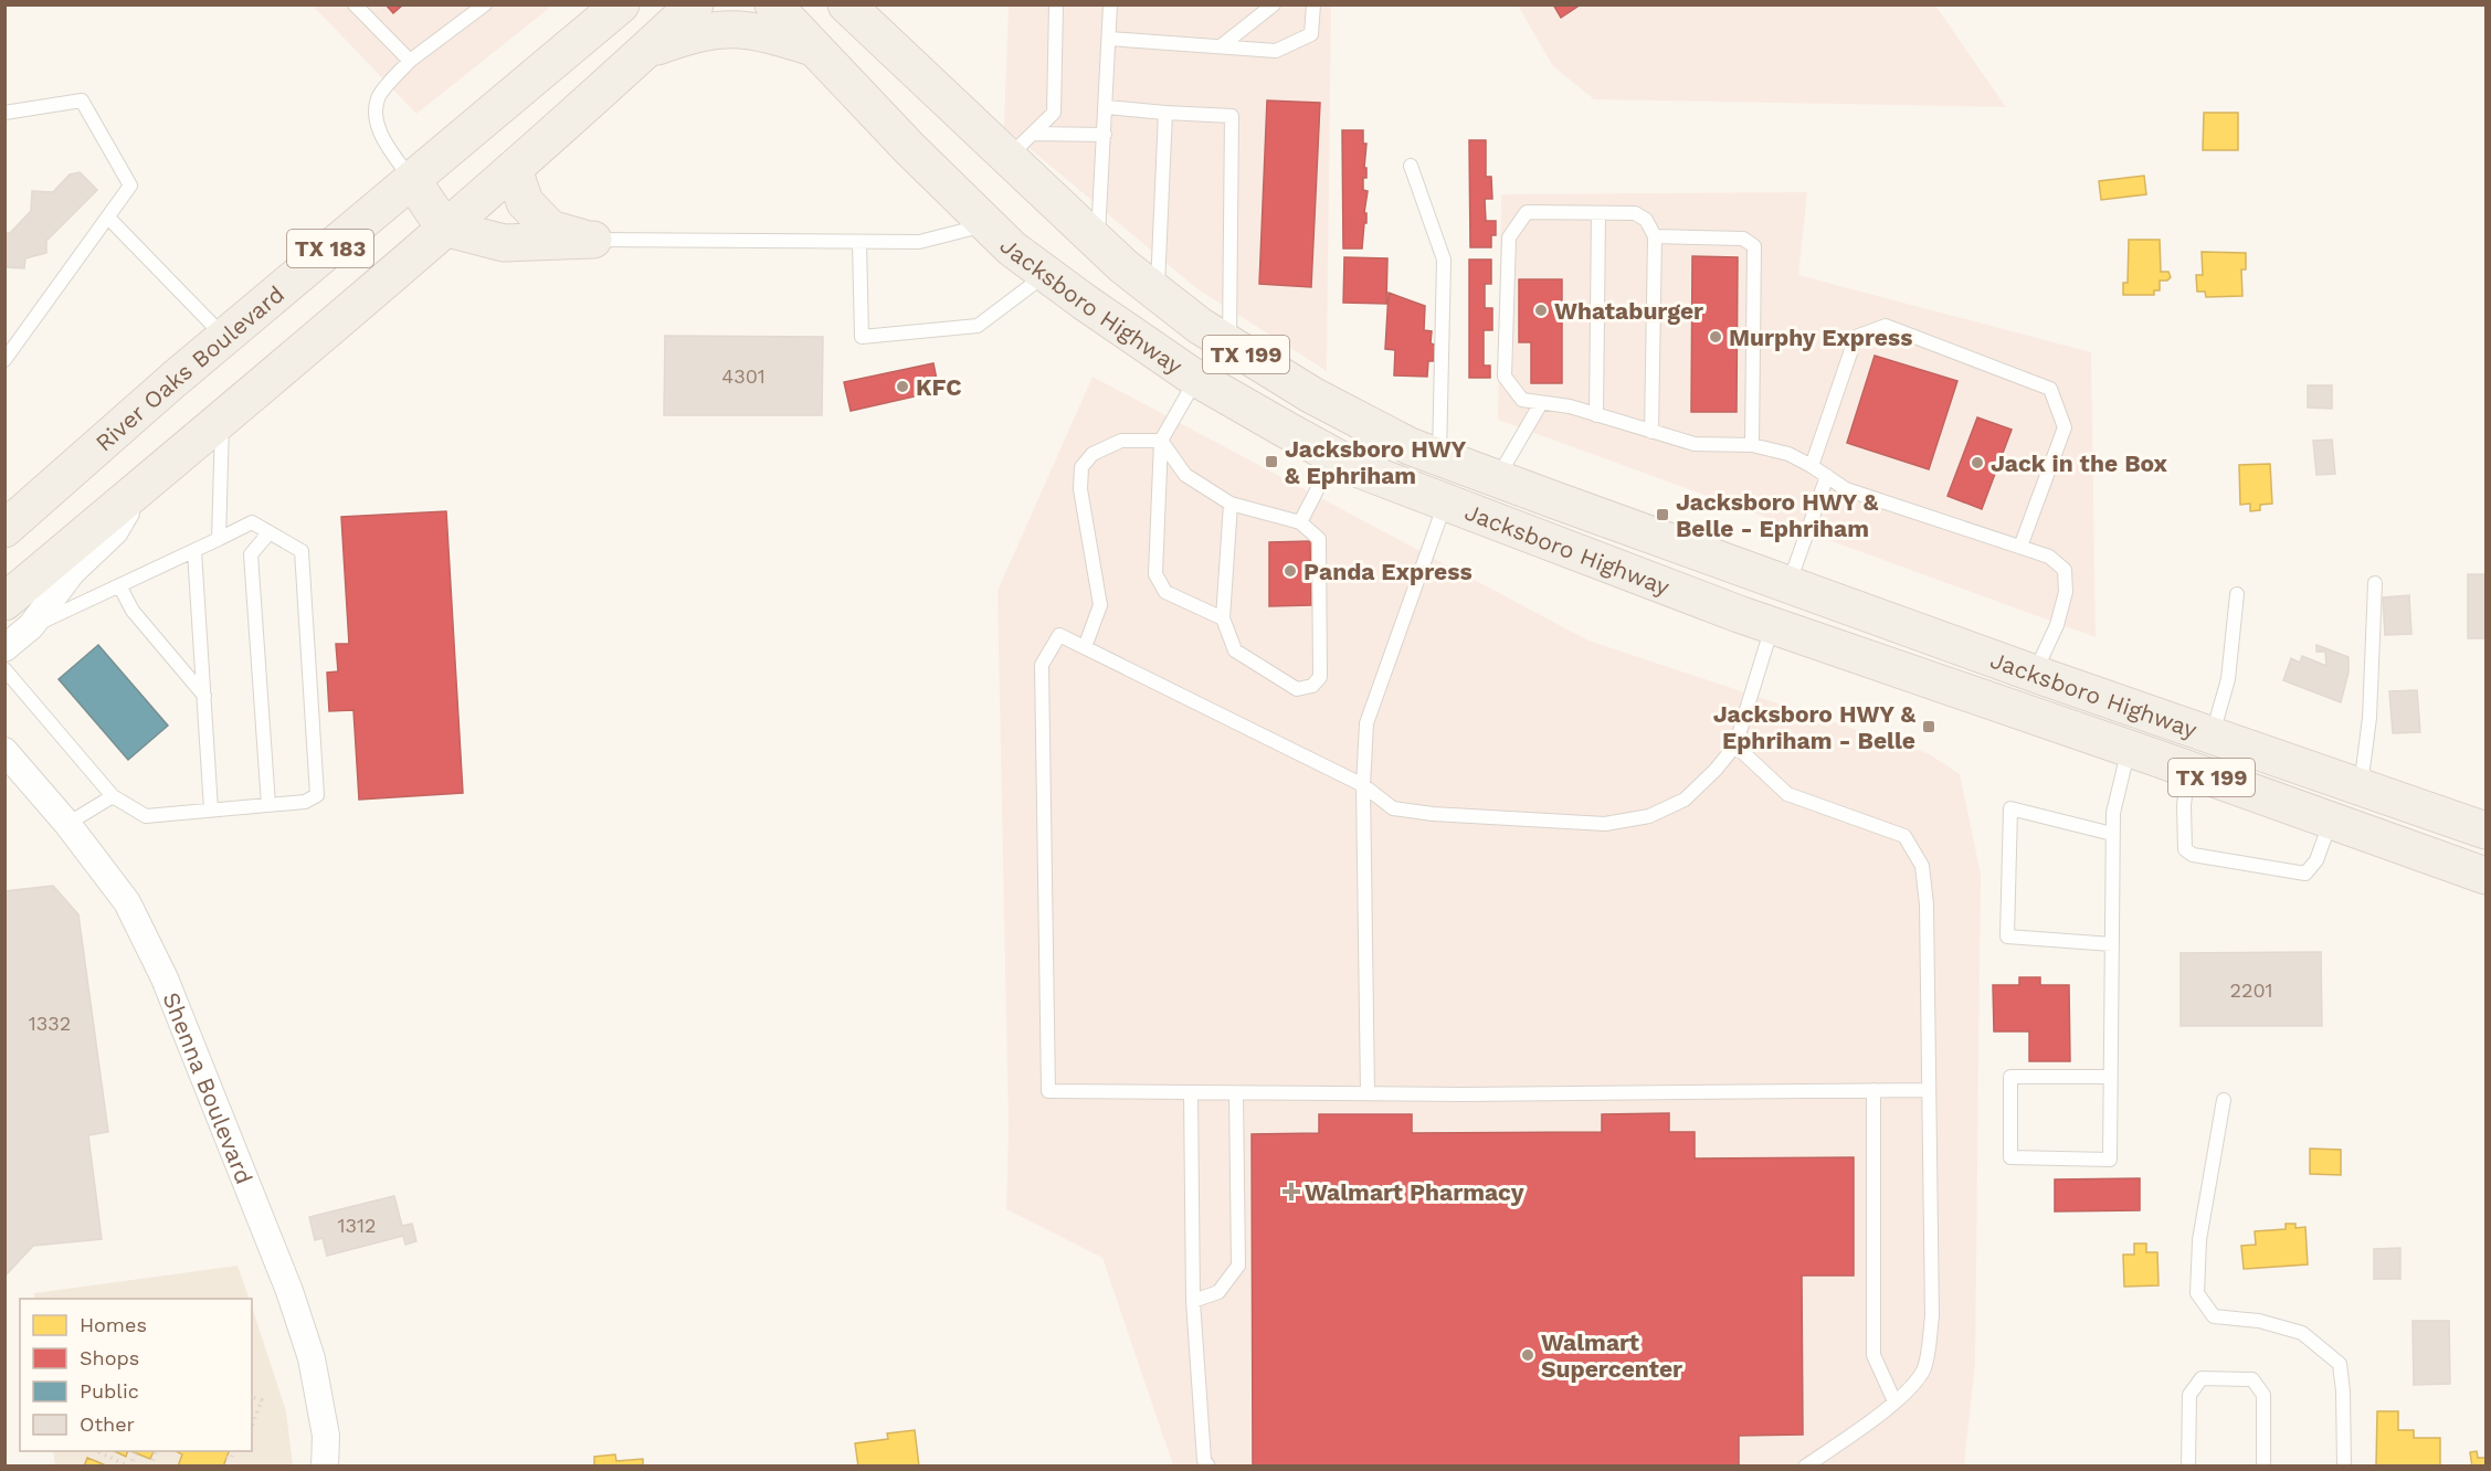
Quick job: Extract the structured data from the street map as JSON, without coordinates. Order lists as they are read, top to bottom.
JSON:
{
  "streets": {
    "main road": [
      "TX 183",
      "Jacksboro Highway",
      "TX 199",
      "River Oaks Boulevard"
    ],
    "street": ["Shenna Boulevard"]
  },
  "places": {
    "other": [
      "Whataburger",
      "Murphy Express",
      "KFC",
      "Jack in the Box",
      "Panda Express",
      "Walmart Supercenter"
    ],
    "transit": ["Jacksboro HWY & Ephriham", "Jacksboro HWY & Belle - Ephriham", "Jacksboro HWY & Ephriham - Belle"],
    "health": ["Walmart Pharmacy"]
  },
  "house_numbers": [
    "4301",
    "2201",
    "1332",
    "1312"
  ],
  "legend": [
    "Homes",
    "Shops",
    "Public",
    "Other"
  ]
}
